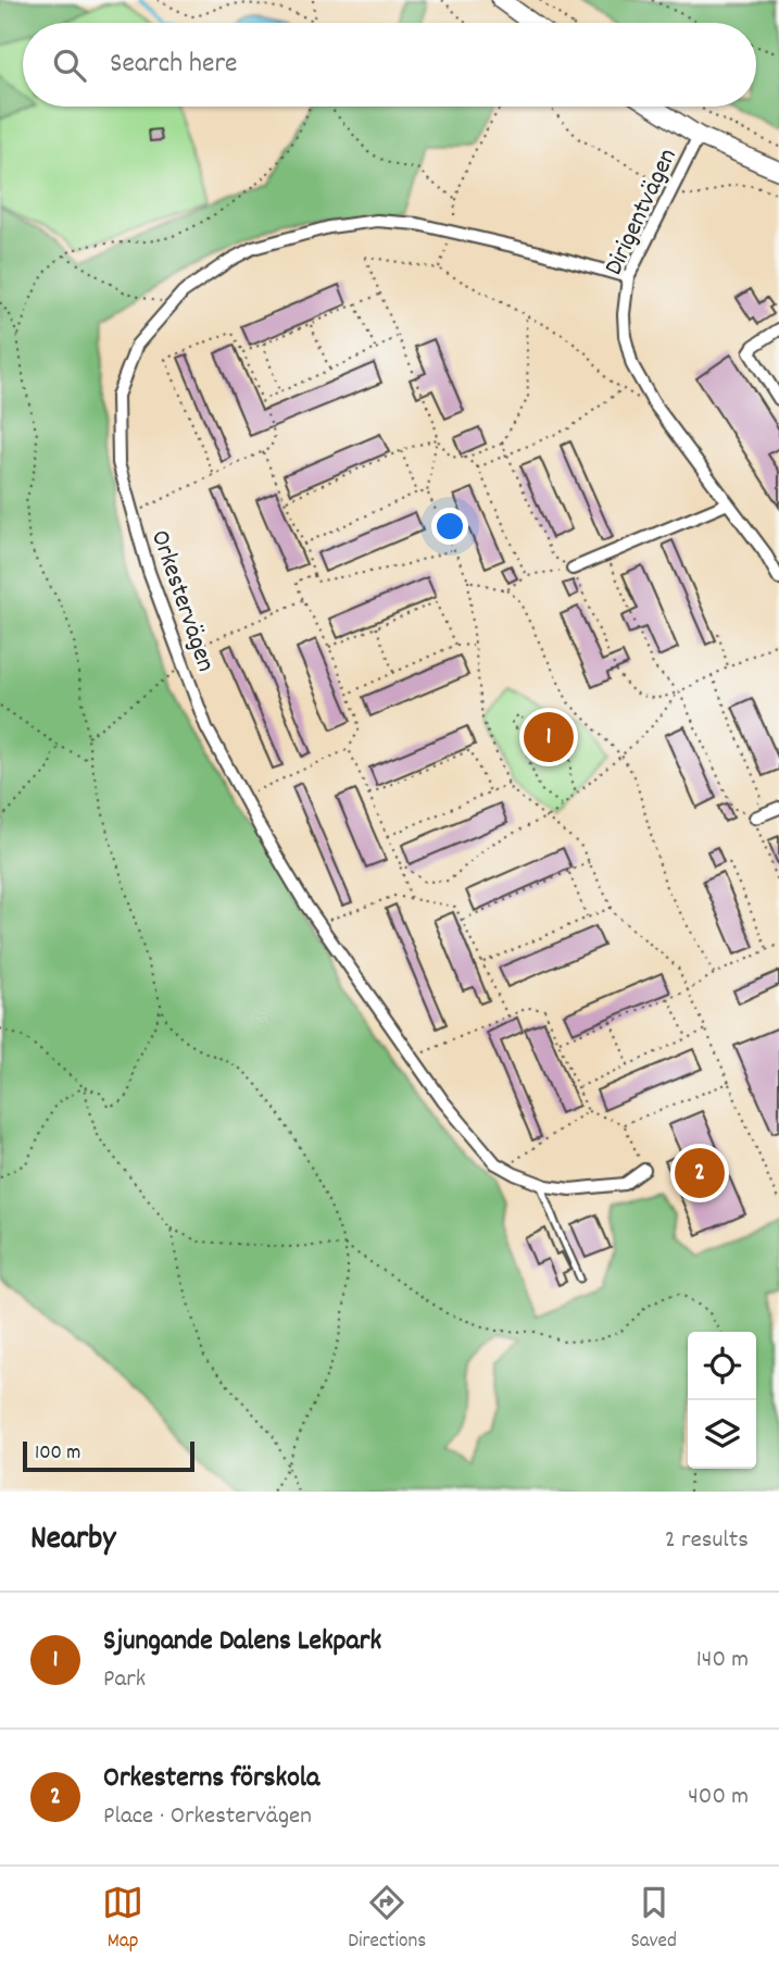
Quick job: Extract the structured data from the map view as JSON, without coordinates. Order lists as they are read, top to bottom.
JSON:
{
  "streets": {
    "street": ["Dirigentvägen", "Orkestervägen"]
  },
  "crossings": [
    ["Dirigentvägen", "Orkestervägen"]
  ],
  "scale_bar": "100 m",
  "page": {
    "search": "Search here",
    "pins": ["1", "2"],
    "scale": "100 m",
    "heading": ["Nearby", "2 results"],
    "list": [
      {
        "mark": "1",
        "name": "Sjungande Dalens Lekpark",
        "note": "Park",
        "value": "140 m"
      },
      {
        "mark": "2",
        "name": "Orkesterns förskola",
        "note": "Place · Orkestervägen",
        "value": "400 m"
      }
    ],
    "nav": ["Map", "Directions", "Saved"]
  }
}
